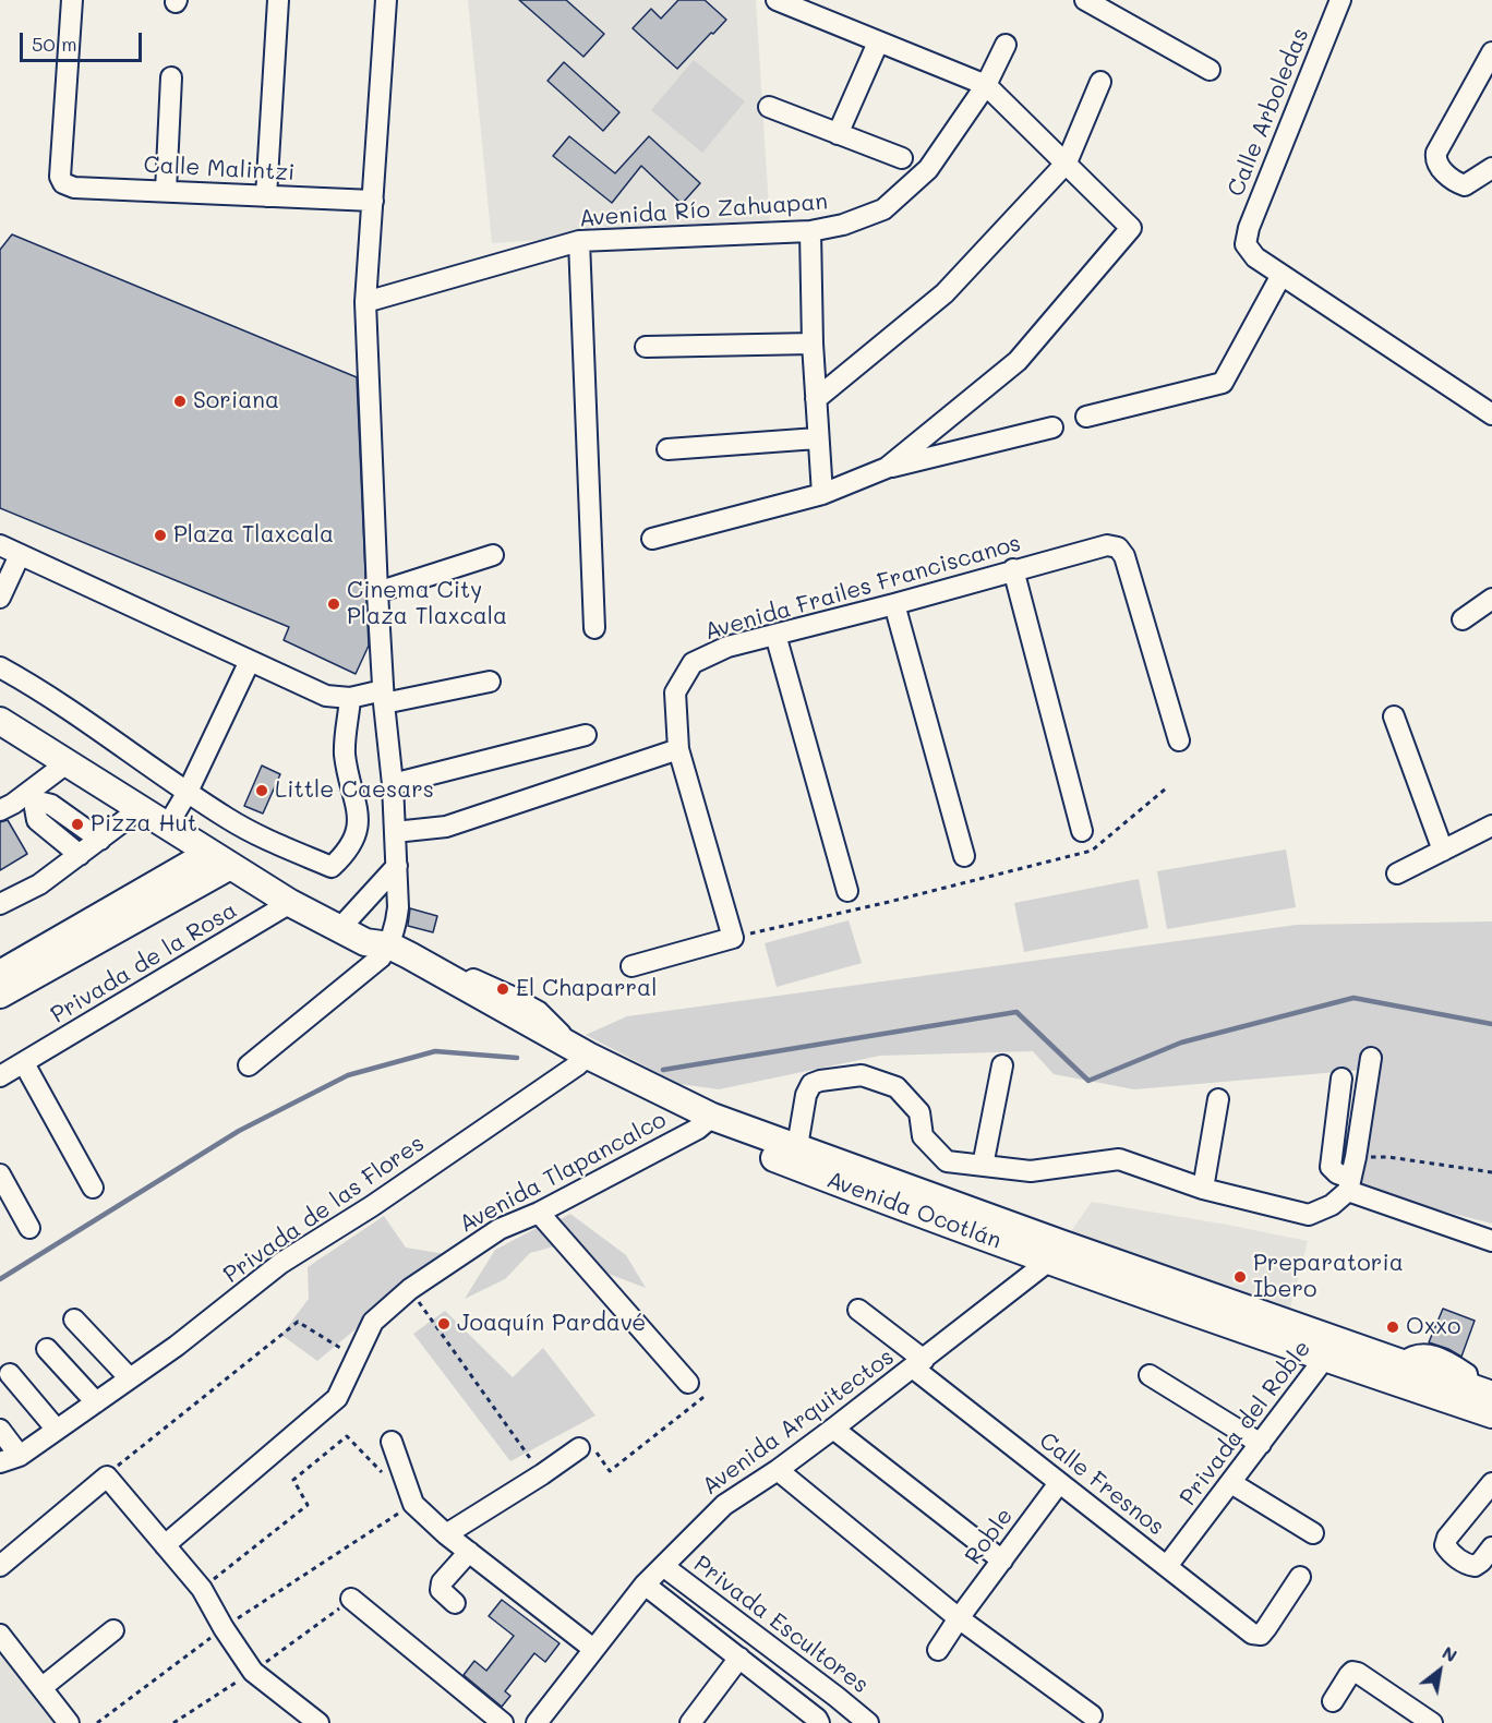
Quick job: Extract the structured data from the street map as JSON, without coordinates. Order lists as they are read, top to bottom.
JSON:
{
  "streets": {
    "main road": ["Avenida Ocotlán"],
    "street": [
      "Calle Arboledas",
      "Calle Malintzi",
      "Avenida Río Zahuapan",
      "Avenida Frailes Franciscanos",
      "Privada de la Rosa",
      "Avenida Tlapancalco",
      "Privada de las Flores",
      "Avenida Arquitectos",
      "Privada del Roble",
      "Calle Fresnos",
      "Roble",
      "Privada Escultores"
    ]
  },
  "crossings": [
    ["Privada de la Rosa", "Avenida Ocotlán"],
    ["Avenida Tlapancalco", "Avenida Ocotlán"],
    ["Privada de las Flores", "Avenida Ocotlán"],
    ["Avenida Ocotlán", "Avenida Arquitectos"],
    ["Avenida Ocotlán", "Privada del Roble"],
    ["Avenida Arquitectos", "Calle Fresnos"],
    ["Avenida Arquitectos", "Privada Escultores"],
    ["Privada del Roble", "Calle Fresnos"],
    ["Calle Fresnos", "Roble"]
  ],
  "places": [
    "Soriana",
    "Plaza Tlaxcala",
    "Cinema City Plaza Tlaxcala",
    "Little Caesars",
    "Pizza Hut",
    "El Chaparral",
    "Preparatoria Ibero",
    "Joaquín Pardavé",
    "Oxxo"
  ],
  "scale_bar": "50 m",
  "north": "top right"
}
